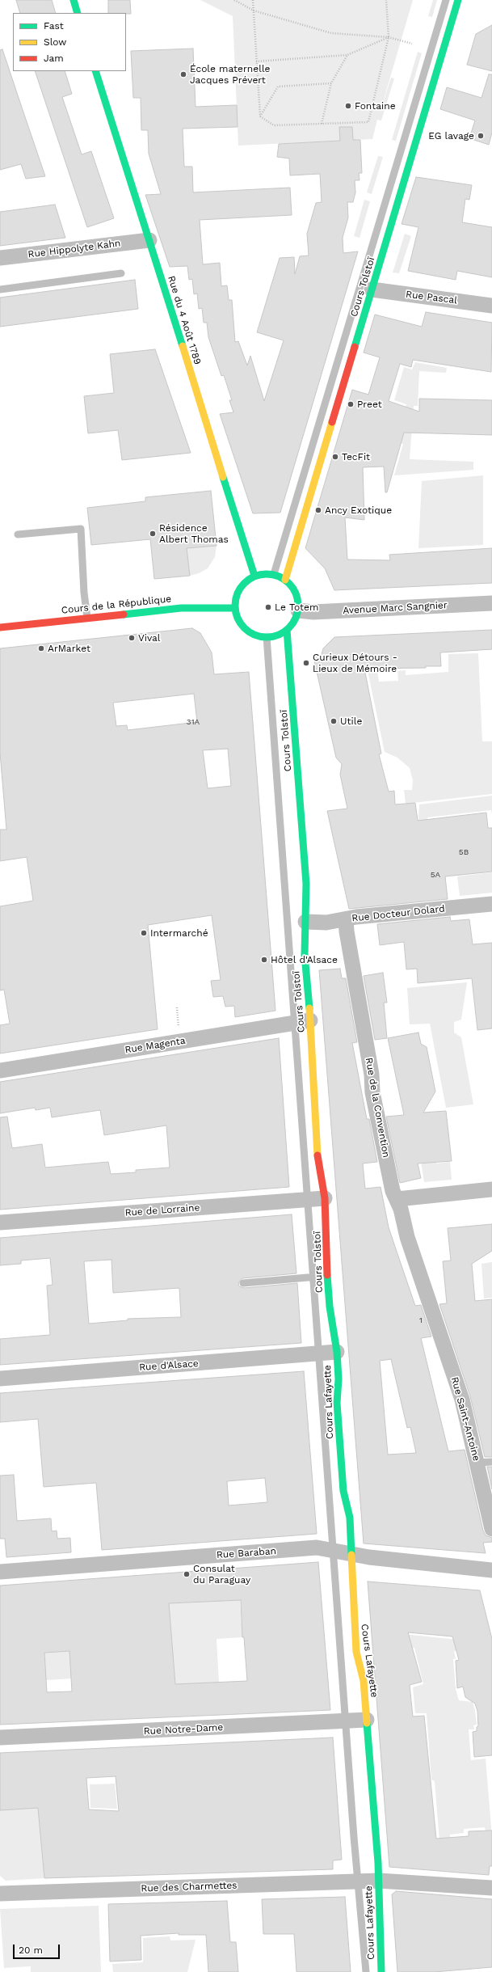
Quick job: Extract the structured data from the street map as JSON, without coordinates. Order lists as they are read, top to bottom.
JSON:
{
  "streets": {
    "main road": [
      "Cours Tolstoï",
      "Rue du 4 Août 1789",
      "Cours de la République",
      "Cours Lafayette"
    ],
    "street": [
      "Rue Hippolyte Kahn",
      "Rue Pascal",
      "Avenue Marc Sangnier",
      "Rue Docteur Dolard",
      "Rue Magenta",
      "Rue de la Convention",
      "Rue de Lorraine",
      "Rue d'Alsace",
      "Rue Saint-Antoine",
      "Rue Baraban",
      "Rue Notre-Dame",
      "Rue des Charmettes"
    ]
  },
  "crossings": [
    ["Rue Hippolyte Kahn", "Rue du 4 Août 1789"],
    ["Cours Tolstoï", "Rue Pascal"],
    ["Cours Tolstoï", "Rue du 4 Août 1789"],
    ["Cours Tolstoï", "Cours de la République"],
    ["Cours Tolstoï", "Avenue Marc Sangnier"],
    ["Cours Tolstoï", "Rue Docteur Dolard"],
    ["Cours Tolstoï", "Rue Magenta"],
    ["Cours Tolstoï", "Rue de Lorraine"],
    ["Cours Tolstoï", "Rue d'Alsace"],
    ["Cours Tolstoï", "Cours Lafayette"],
    ["Rue du 4 Août 1789", "Cours de la République"],
    ["Rue du 4 Août 1789", "Avenue Marc Sangnier"],
    ["Cours de la République", "Avenue Marc Sangnier"],
    ["Rue Docteur Dolard", "Rue de la Convention"],
    ["Rue de la Convention", "Rue Saint-Antoine"],
    ["Rue d'Alsace", "Cours Lafayette"],
    ["Cours Lafayette", "Rue Baraban"],
    ["Cours Lafayette", "Rue Notre-Dame"],
    ["Cours Lafayette", "Rue des Charmettes"]
  ],
  "places": [
    "École maternelle Jacques Prévert",
    "Fontaine",
    "EG lavage",
    "Preet",
    "TecFit",
    "Ancy Exotique",
    "Résidence Albert Thomas",
    "Le Totem",
    "Vival",
    "ArMarket",
    "Curieux Détours - Lieux de Mémoire",
    "Utile",
    "Intermarché",
    "Hôtel d'Alsace",
    "Consulat du Paraguay"
  ],
  "house_numbers": [
    "31A",
    "5B",
    "5A",
    "1"
  ],
  "legend": ["Fast", "Slow", "Jam"],
  "scale_bar": "20 m"
}
